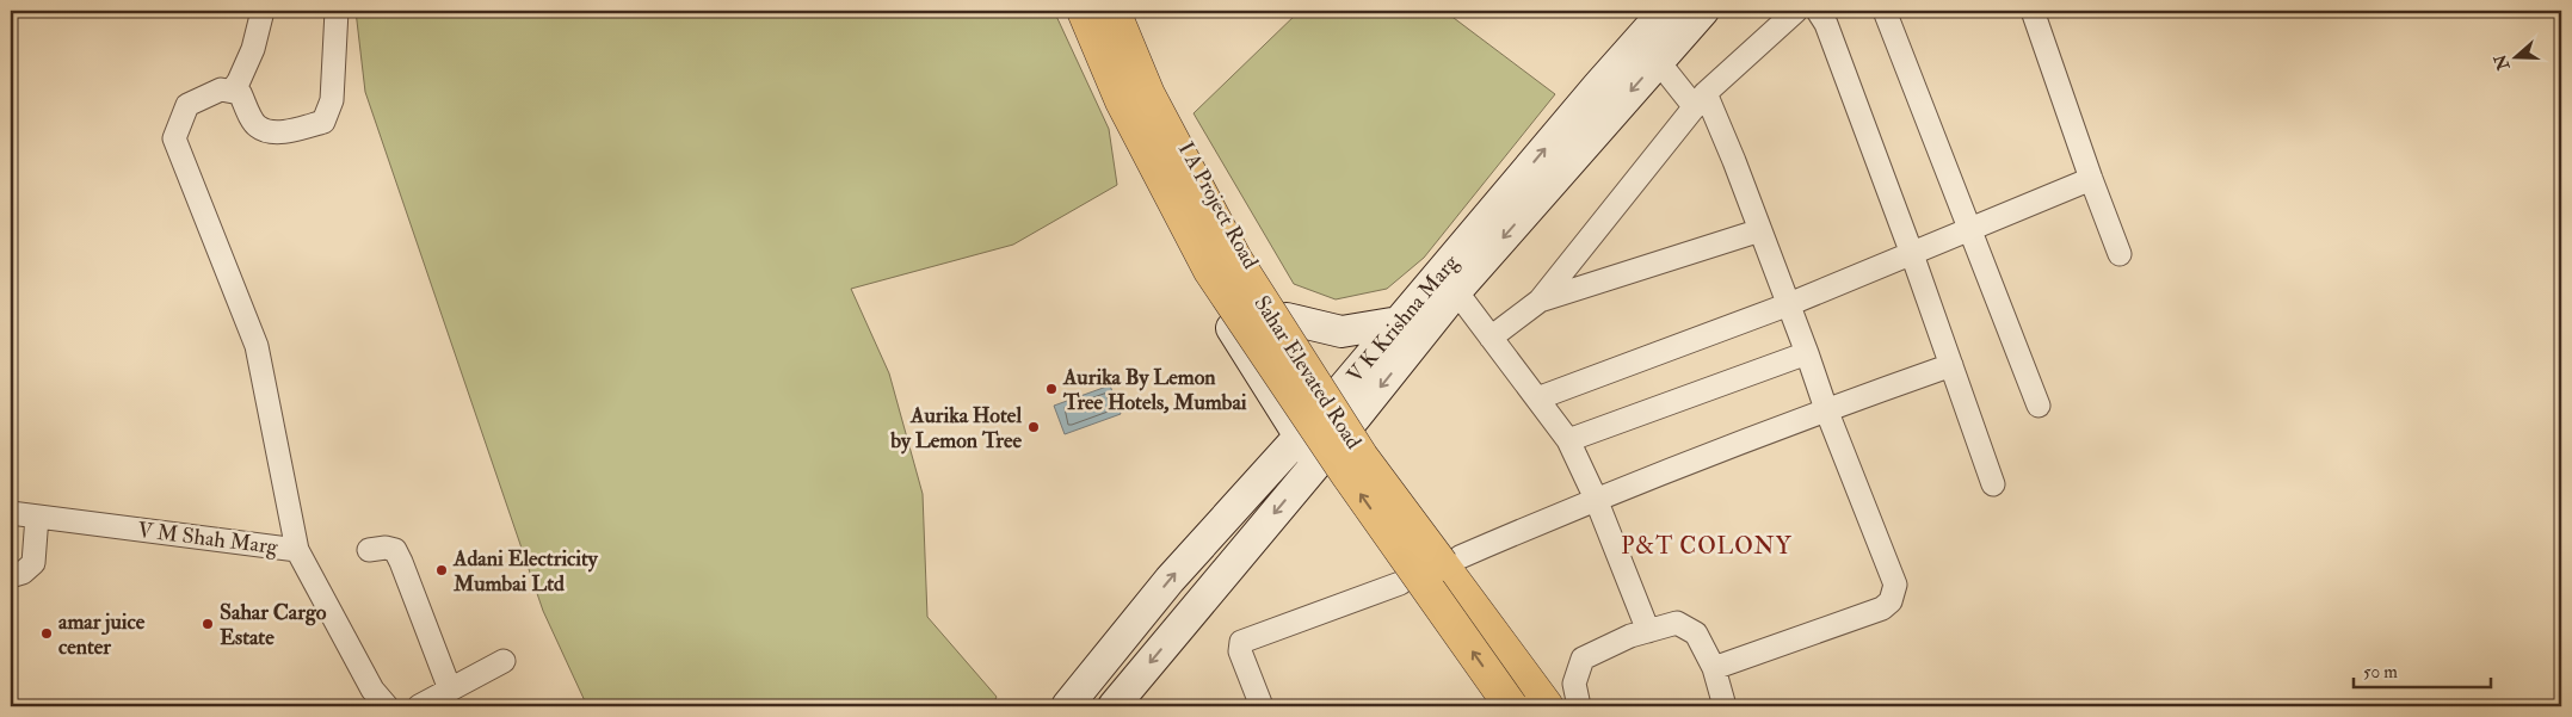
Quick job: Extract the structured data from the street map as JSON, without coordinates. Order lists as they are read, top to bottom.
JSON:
{
  "streets": {
    "main road": ["I A Project Road", "V K Krishna Marg", "Sahar Elevated Road"],
    "street": ["V M Shah Marg"]
  },
  "crossings": [
    ["I A Project Road", "V K Krishna Marg"]
  ],
  "districts": ["P&T COLONY"],
  "places": [
    "Aurika By Lemon Tree Hotels, Mumbai",
    "Aurika Hotel by Lemon Tree",
    "Adani Electricity Mumbai Ltd",
    "Sahar Cargo Estate",
    "amar juice center"
  ],
  "scale_bar": "50 m",
  "north": "left"
}
